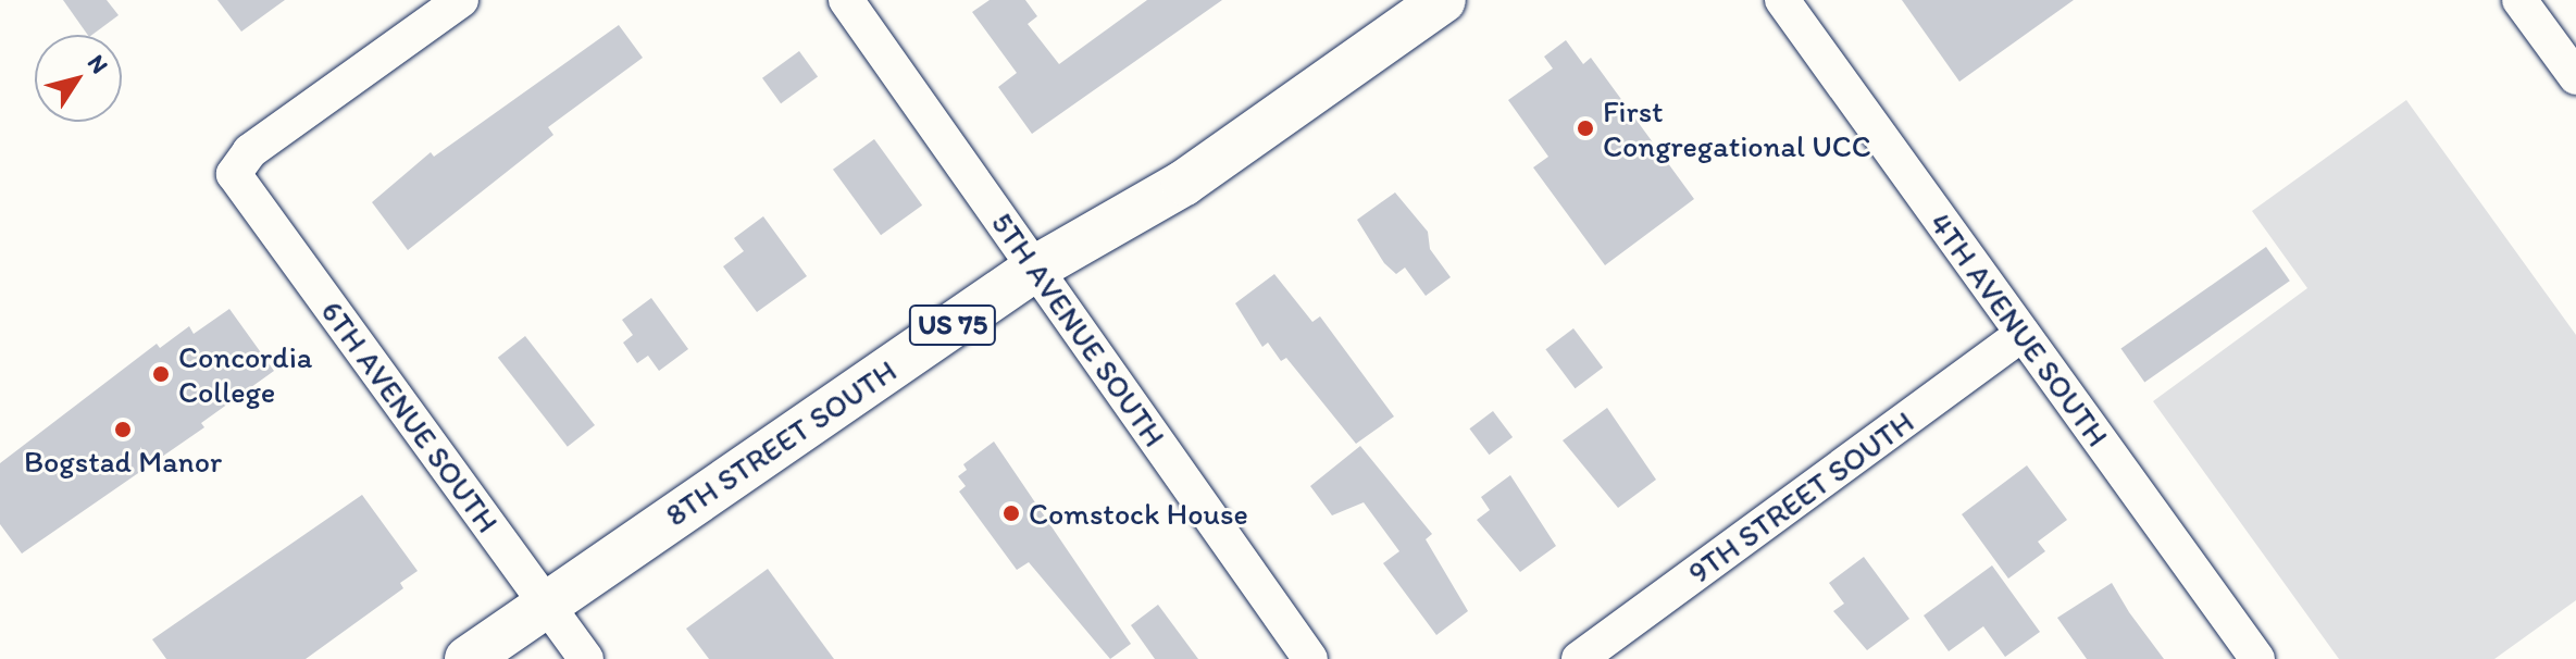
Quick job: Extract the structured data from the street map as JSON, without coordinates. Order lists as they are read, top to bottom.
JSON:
{
  "streets": {
    "main road": ["US 75", "8TH STREET SOUTH"],
    "street": [
      "5TH AVENUE SOUTH",
      "4TH AVENUE SOUTH",
      "6TH AVENUE SOUTH",
      "9TH STREET SOUTH"
    ]
  },
  "crossings": [
    ["5TH AVENUE SOUTH", "8TH STREET SOUTH"],
    ["4TH AVENUE SOUTH", "9TH STREET SOUTH"],
    ["6TH AVENUE SOUTH", "8TH STREET SOUTH"]
  ],
  "places": [
    "First Congregational UCC",
    "Concordia College",
    "Bogstad Manor",
    "Comstock House"
  ],
  "north": "top right"
}
